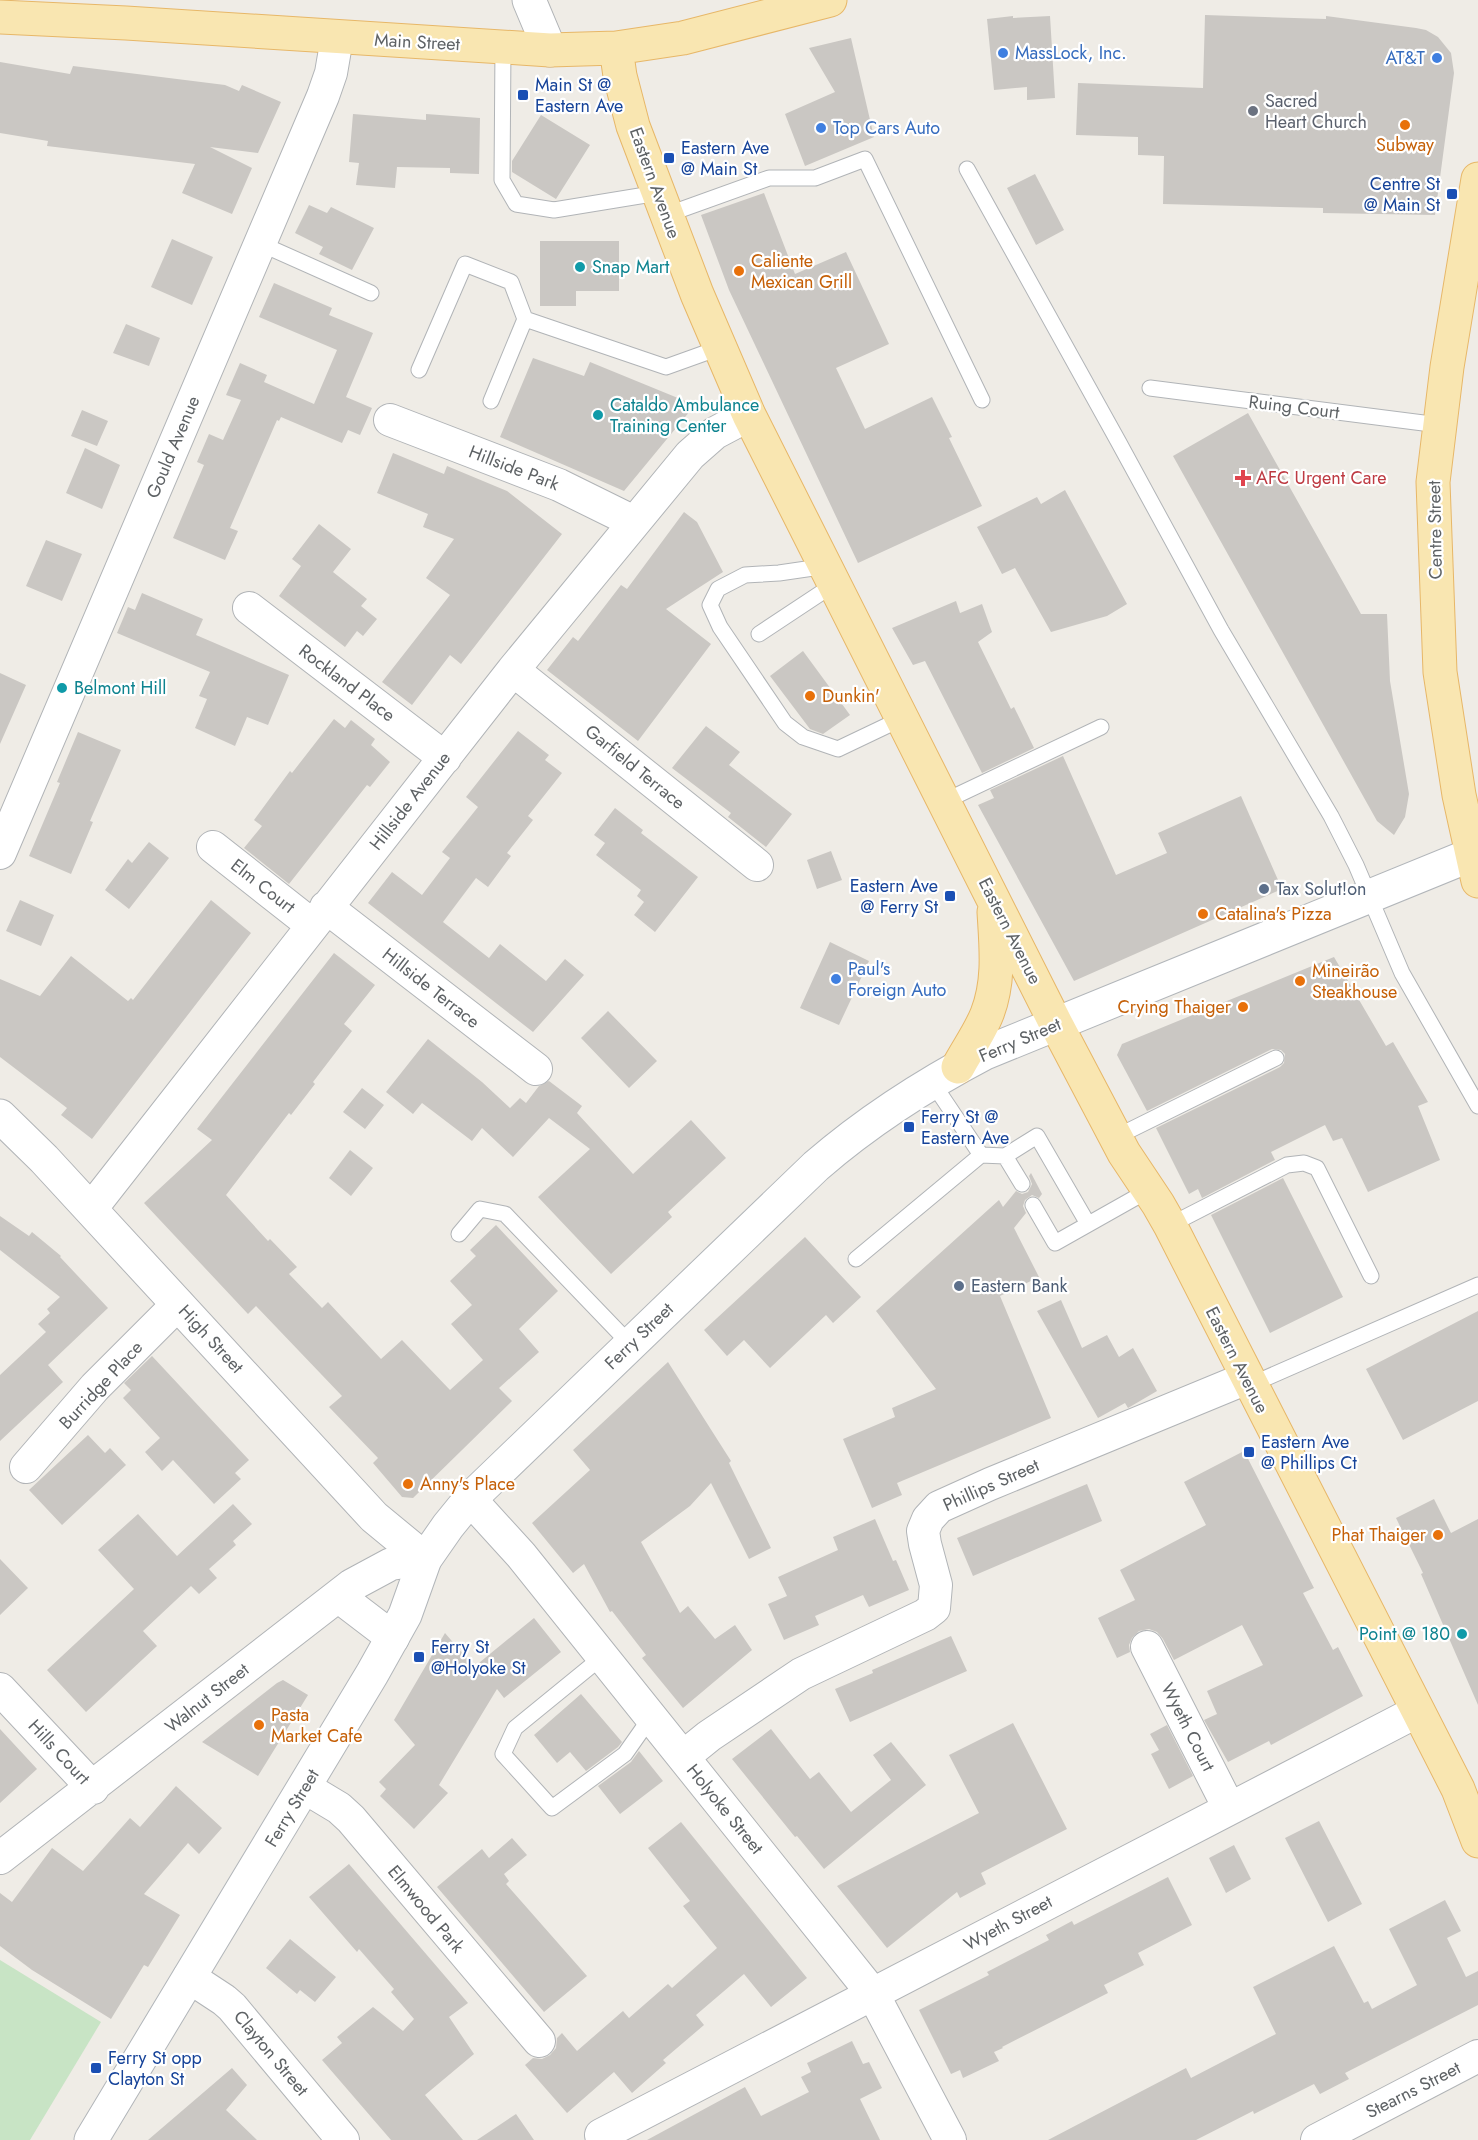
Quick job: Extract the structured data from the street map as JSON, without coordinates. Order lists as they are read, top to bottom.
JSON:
{
  "streets": {
    "main road": [
      "Main Street",
      "Eastern Avenue",
      "Centre Street",
      "Ferry Street",
      "High Street"
    ],
    "street": [
      "Gould Avenue",
      "Hillside Park",
      "Rockland Place",
      "Garfield Terrace",
      "Hillside Avenue",
      "Elm Court",
      "Hillside Terrace",
      "Burridge Place",
      "Phillips Street",
      "Walnut Street",
      "Wyeth Court",
      "Hills Court",
      "Holyoke Street",
      "Elmwood Park",
      "Wyeth Street",
      "Clayton Street",
      "Stearns Street"
    ],
    "lane": ["Ruing Court"]
  },
  "crossings": [
    ["Main Street", "Eastern Avenue"],
    ["Main Street", "Gould Avenue"],
    ["Eastern Avenue", "Hillside Avenue"],
    ["Eastern Avenue", "Ferry Street"],
    ["Eastern Avenue", "Phillips Street"],
    ["Eastern Avenue", "Wyeth Street"],
    ["Ruing Court", "Centre Street"],
    ["Hillside Park", "Hillside Avenue"],
    ["Centre Street", "Ferry Street"],
    ["Rockland Place", "Hillside Avenue"],
    ["Garfield Terrace", "Hillside Avenue"],
    ["Hillside Avenue", "Elm Court"],
    ["Hillside Avenue", "Hillside Terrace"],
    ["Hillside Avenue", "High Street"],
    ["Elm Court", "Hillside Terrace"],
    ["Ferry Street", "High Street"],
    ["Ferry Street", "Walnut Street"],
    ["Ferry Street", "Holyoke Street"],
    ["Ferry Street", "Elmwood Park"],
    ["Ferry Street", "Clayton Street"],
    ["High Street", "Burridge Place"],
    ["High Street", "Walnut Street"],
    ["Phillips Street", "Holyoke Street"],
    ["Walnut Street", "Hills Court"],
    ["Wyeth Court", "Wyeth Street"],
    ["Holyoke Street", "Wyeth Street"]
  ],
  "places": {
    "other": [
      "MassLock, Inc.",
      "AT&T",
      "Sacred Heart Church",
      "Subway",
      "Top Cars Auto",
      "Snap Mart",
      "Caliente Mexican Grill",
      "Cataldo Ambulance Training Center",
      "Belmont Hill",
      "Dunkin'",
      "Tax Solut!on",
      "Catalina's Pizza",
      "Paul's Foreign Auto",
      "Mineirão Steakhouse",
      "Crying Thaiger",
      "Eastern Bank",
      "Anny's Place",
      "Phat Thaiger",
      "Point @ 180",
      "Pasta Market Cafe"
    ],
    "transit": [
      "Main St @ Eastern Ave",
      "Eastern Ave @ Main St",
      "Centre St @ Main St",
      "Eastern Ave @ Ferry St",
      "Ferry St @ Eastern Ave",
      "Eastern Ave @ Phillips Ct",
      "Ferry St @Holyoke St",
      "Ferry St opp Clayton St"
    ],
    "health": ["AFC Urgent Care"]
  }
}
